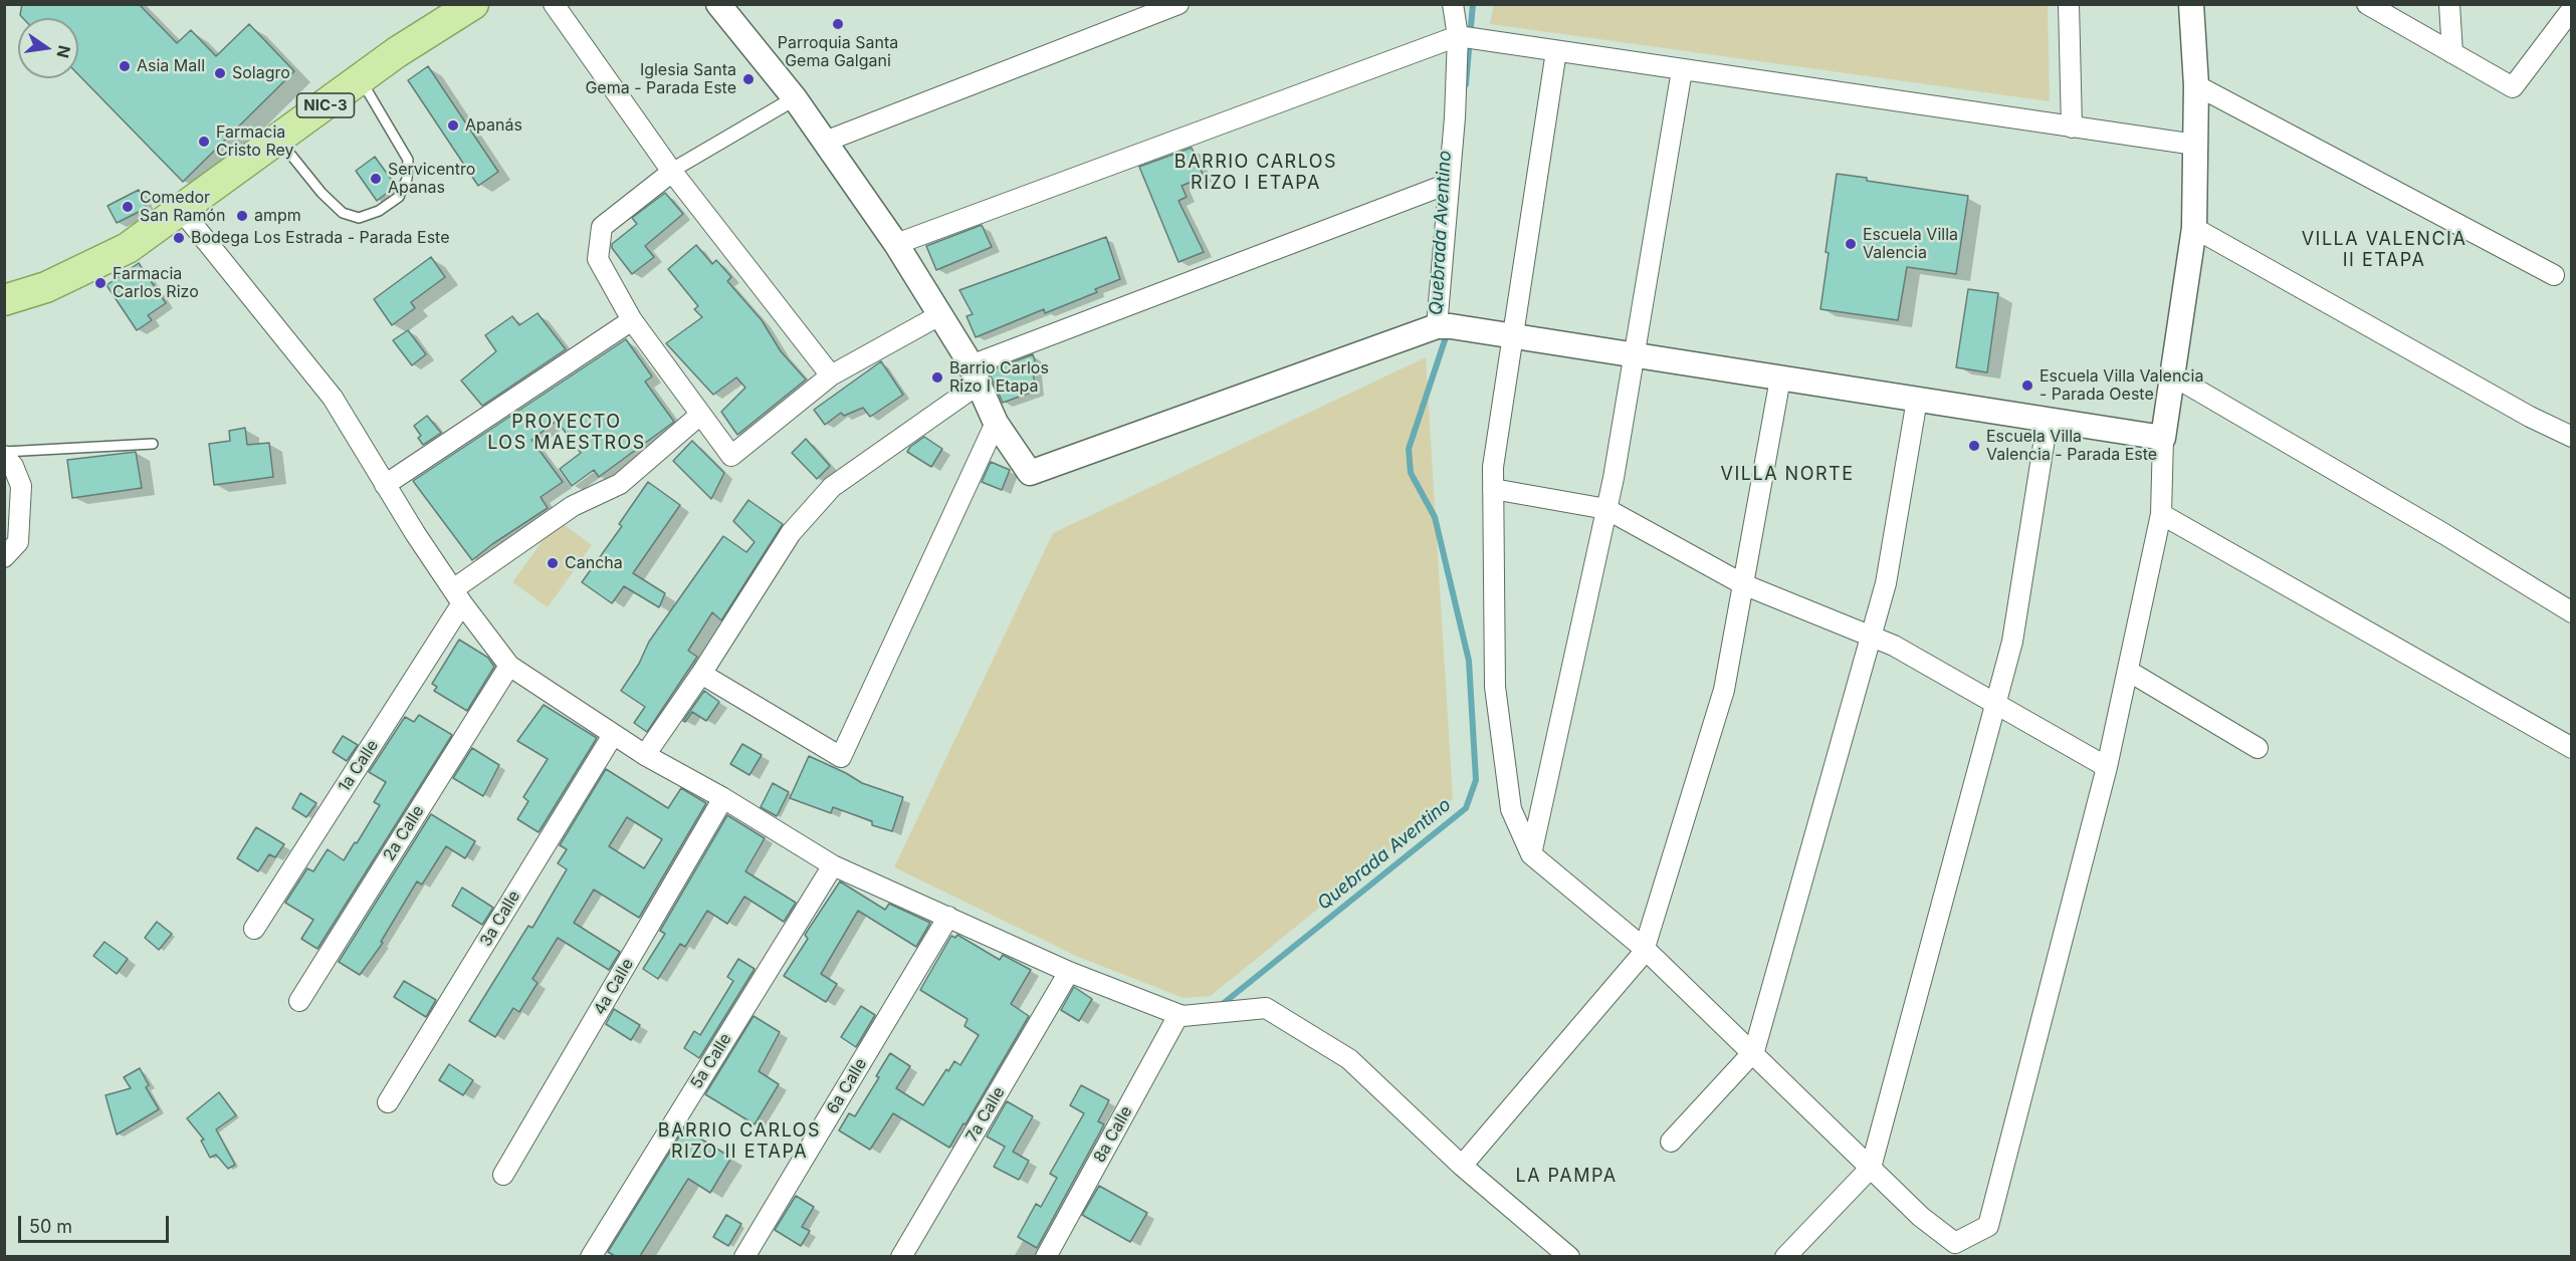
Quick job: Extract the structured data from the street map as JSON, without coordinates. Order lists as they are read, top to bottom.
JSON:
{
  "streets": {
    "main road": ["NIC-3"],
    "street": [
      "1a Calle",
      "2a Calle",
      "3a Calle",
      "4a Calle",
      "5a Calle",
      "6a Calle",
      "7a Calle",
      "8a Calle"
    ]
  },
  "districts": [
    "BARRIO CARLOS RIZO I ETAPA",
    "VILLA VALENCIA II ETAPA",
    "PROYECTO LOS MAESTROS",
    "VILLA NORTE",
    "BARRIO CARLOS RIZO II ETAPA",
    "LA PAMPA"
  ],
  "water": ["Quebrada Aventino"],
  "places": [
    "Parroquia Santa Gema Galgani",
    "Asia Mall",
    "Solagro",
    "Iglesia Santa Gema - Parada Este",
    "Apanás",
    "Farmacia Cristo Rey",
    "Servicentro Apanas",
    "Comedor San Ramón",
    "ampm",
    "Bodega Los Estrada - Parada Este",
    "Escuela Villa Valencia",
    "Farmacia Carlos Rizo",
    "Barrio Carlos Rizo I Etapa",
    "Escuela Villa Valencia - Parada Oeste",
    "Escuela Villa Valencia - Parada Este",
    "Cancha"
  ],
  "scale_bar": "50 m",
  "north": "right"
}
